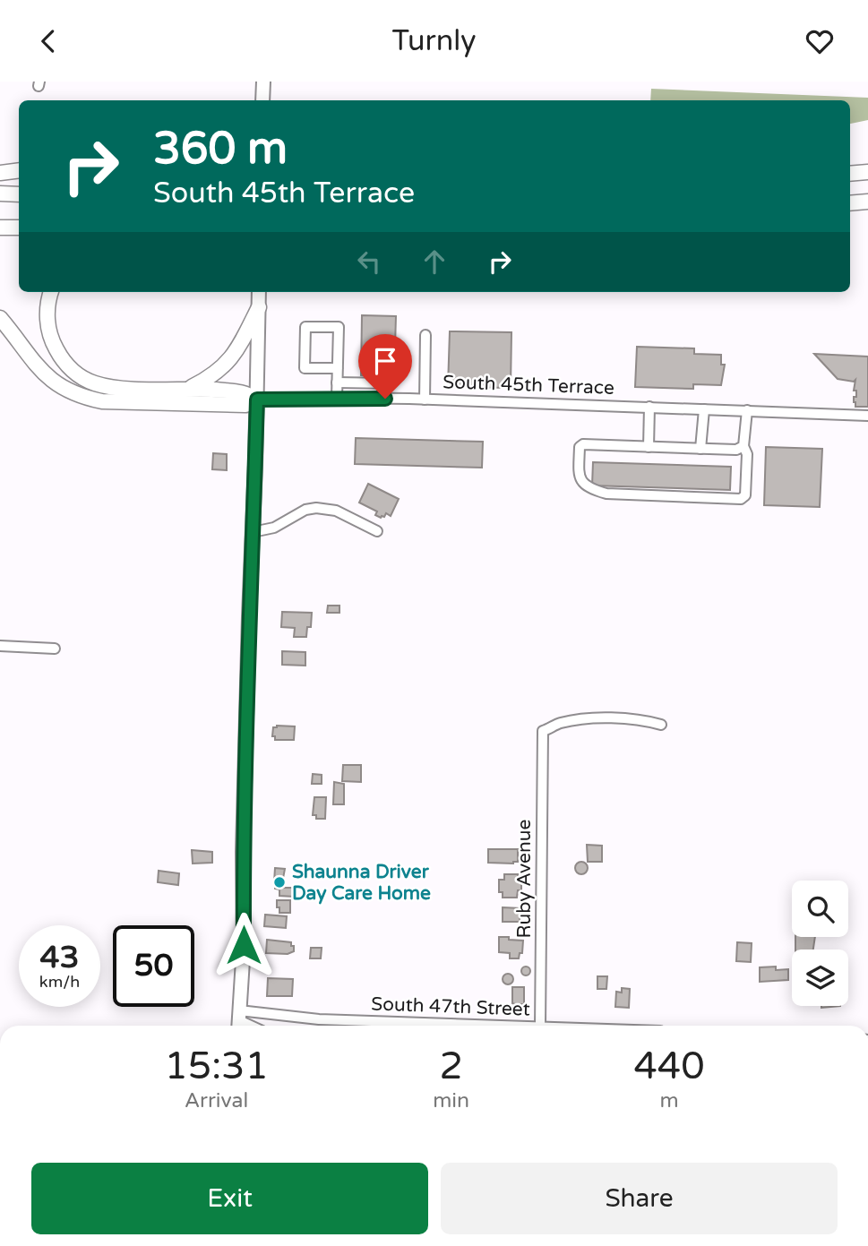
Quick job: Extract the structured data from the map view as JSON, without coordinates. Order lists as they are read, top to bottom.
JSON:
{
  "streets": {
    "street": ["South 45th Terrace", "Ruby Avenue", "South 47th Street"]
  },
  "places": ["Shaunna Driver Day Care Home"],
  "page": {
    "header": "Turnly",
    "turn": ["360 m", "South 45th Terrace"],
    "speed": "43 km/h",
    "limit": "50",
    "eta": [
      "15:31",
      "Arrival",
      "2",
      "min",
      "440",
      "m"
    ],
    "buttons": ["Exit", "Share"]
  }
}
